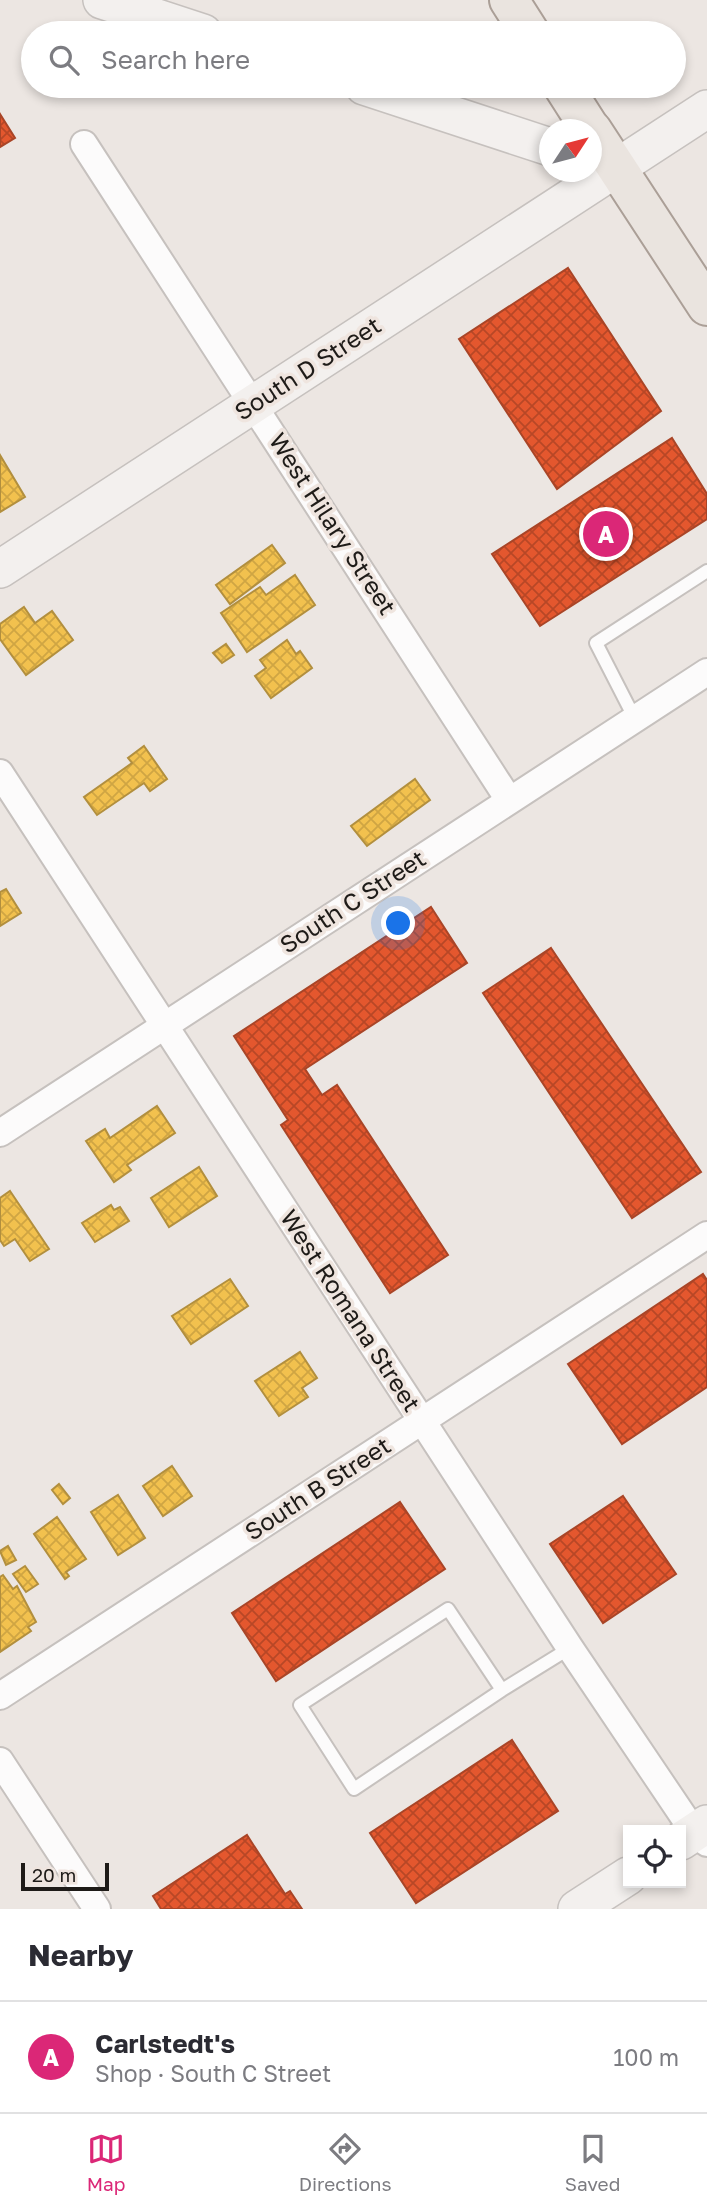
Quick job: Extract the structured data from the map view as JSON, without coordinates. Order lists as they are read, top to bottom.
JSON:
{
  "streets": {
    "street": [
      "South D Street",
      "West Hilary Street",
      "South C Street",
      "West Romana Street",
      "South B Street"
    ]
  },
  "crossings": [
    ["South D Street", "West Hilary Street"],
    ["West Hilary Street", "South C Street"],
    ["South C Street", "West Romana Street"],
    ["West Romana Street", "South B Street"]
  ],
  "scale_bar": "20 m",
  "north": "top right",
  "page": {
    "search": "Search here",
    "pins": "A",
    "scale": "20 m",
    "heading": "Nearby",
    "list": [
      {
        "mark": "A",
        "name": "Carlstedt's",
        "note": "Shop · South C Street",
        "value": "100 m"
      }
    ],
    "nav": ["Map", "Directions", "Saved"]
  }
}
